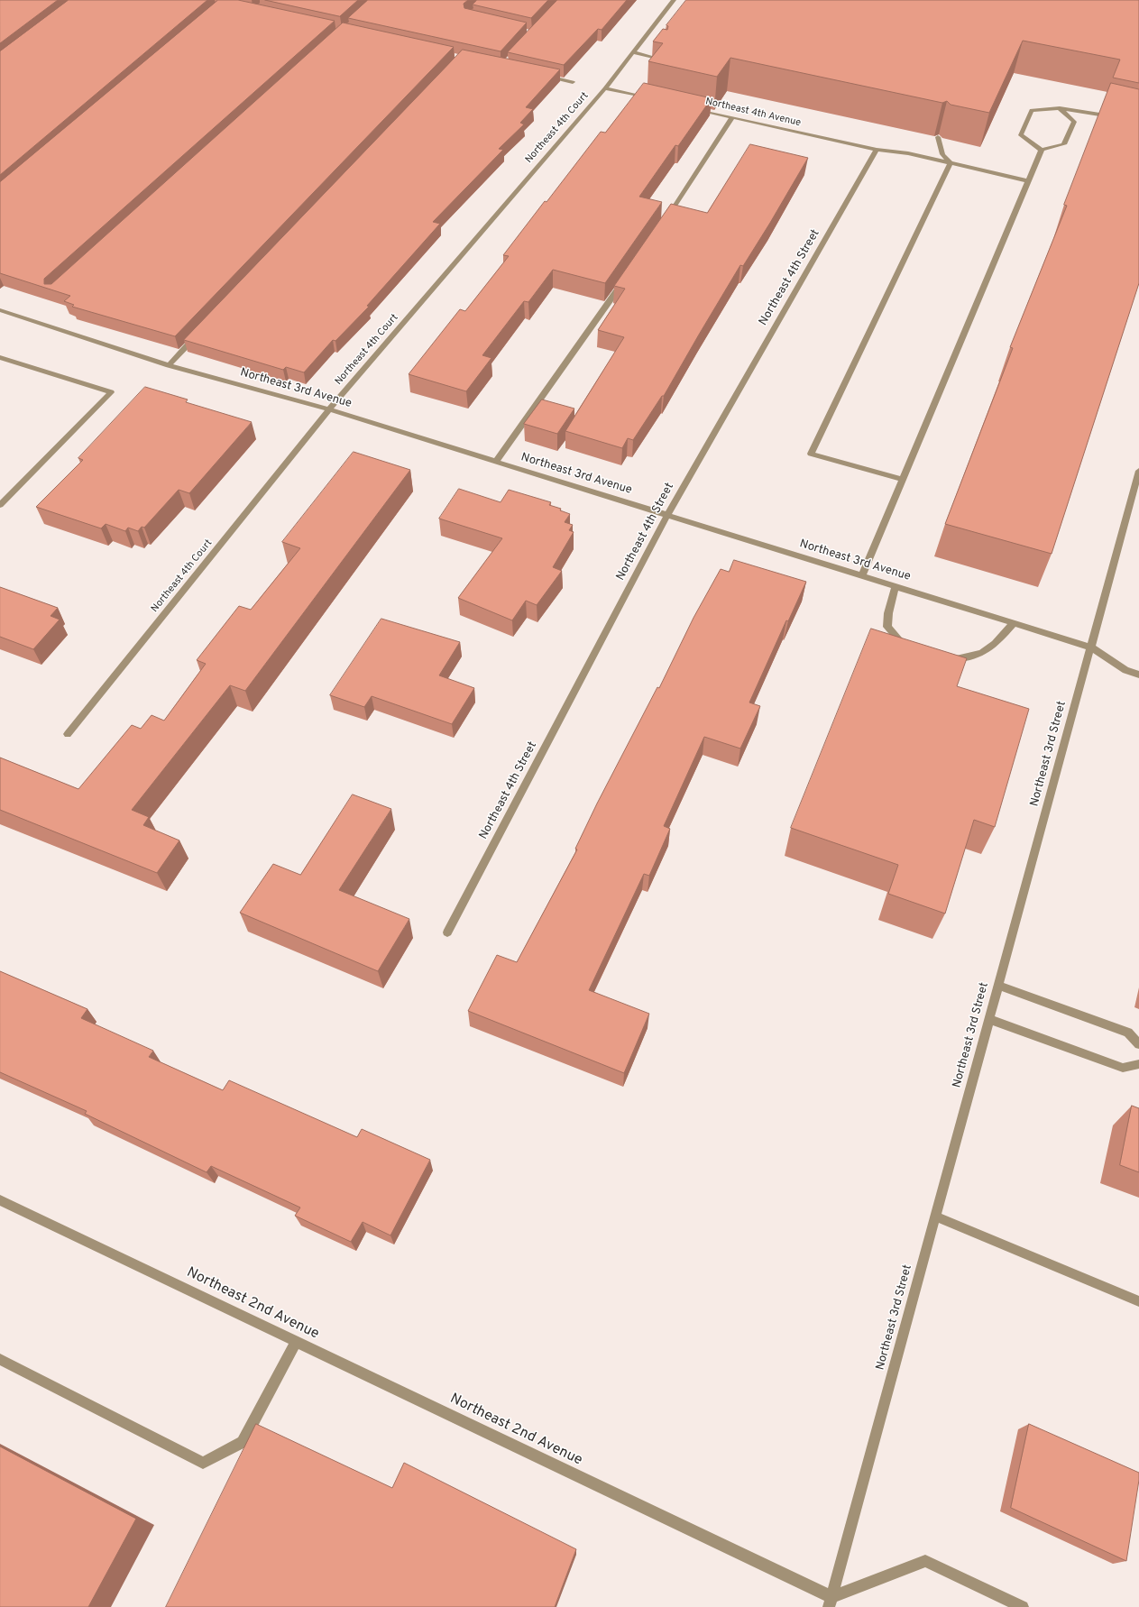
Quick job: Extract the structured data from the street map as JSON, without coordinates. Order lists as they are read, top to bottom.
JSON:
{
  "streets": {
    "street": [
      "Northeast 4th Avenue",
      "Northeast 4th Court",
      "Northeast 4th Street",
      "Northeast 3rd Avenue",
      "Northeast 3rd Street",
      "Northeast 2nd Avenue"
    ]
  },
  "crossings": [
    ["Northeast 4th Avenue", "Northeast 4th Street"],
    ["Northeast 4th Court", "Northeast 3rd Avenue"],
    ["Northeast 4th Street", "Northeast 3rd Avenue"],
    ["Northeast 3rd Avenue", "Northeast 3rd Street"],
    ["Northeast 3rd Street", "Northeast 2nd Avenue"]
  ]
}
